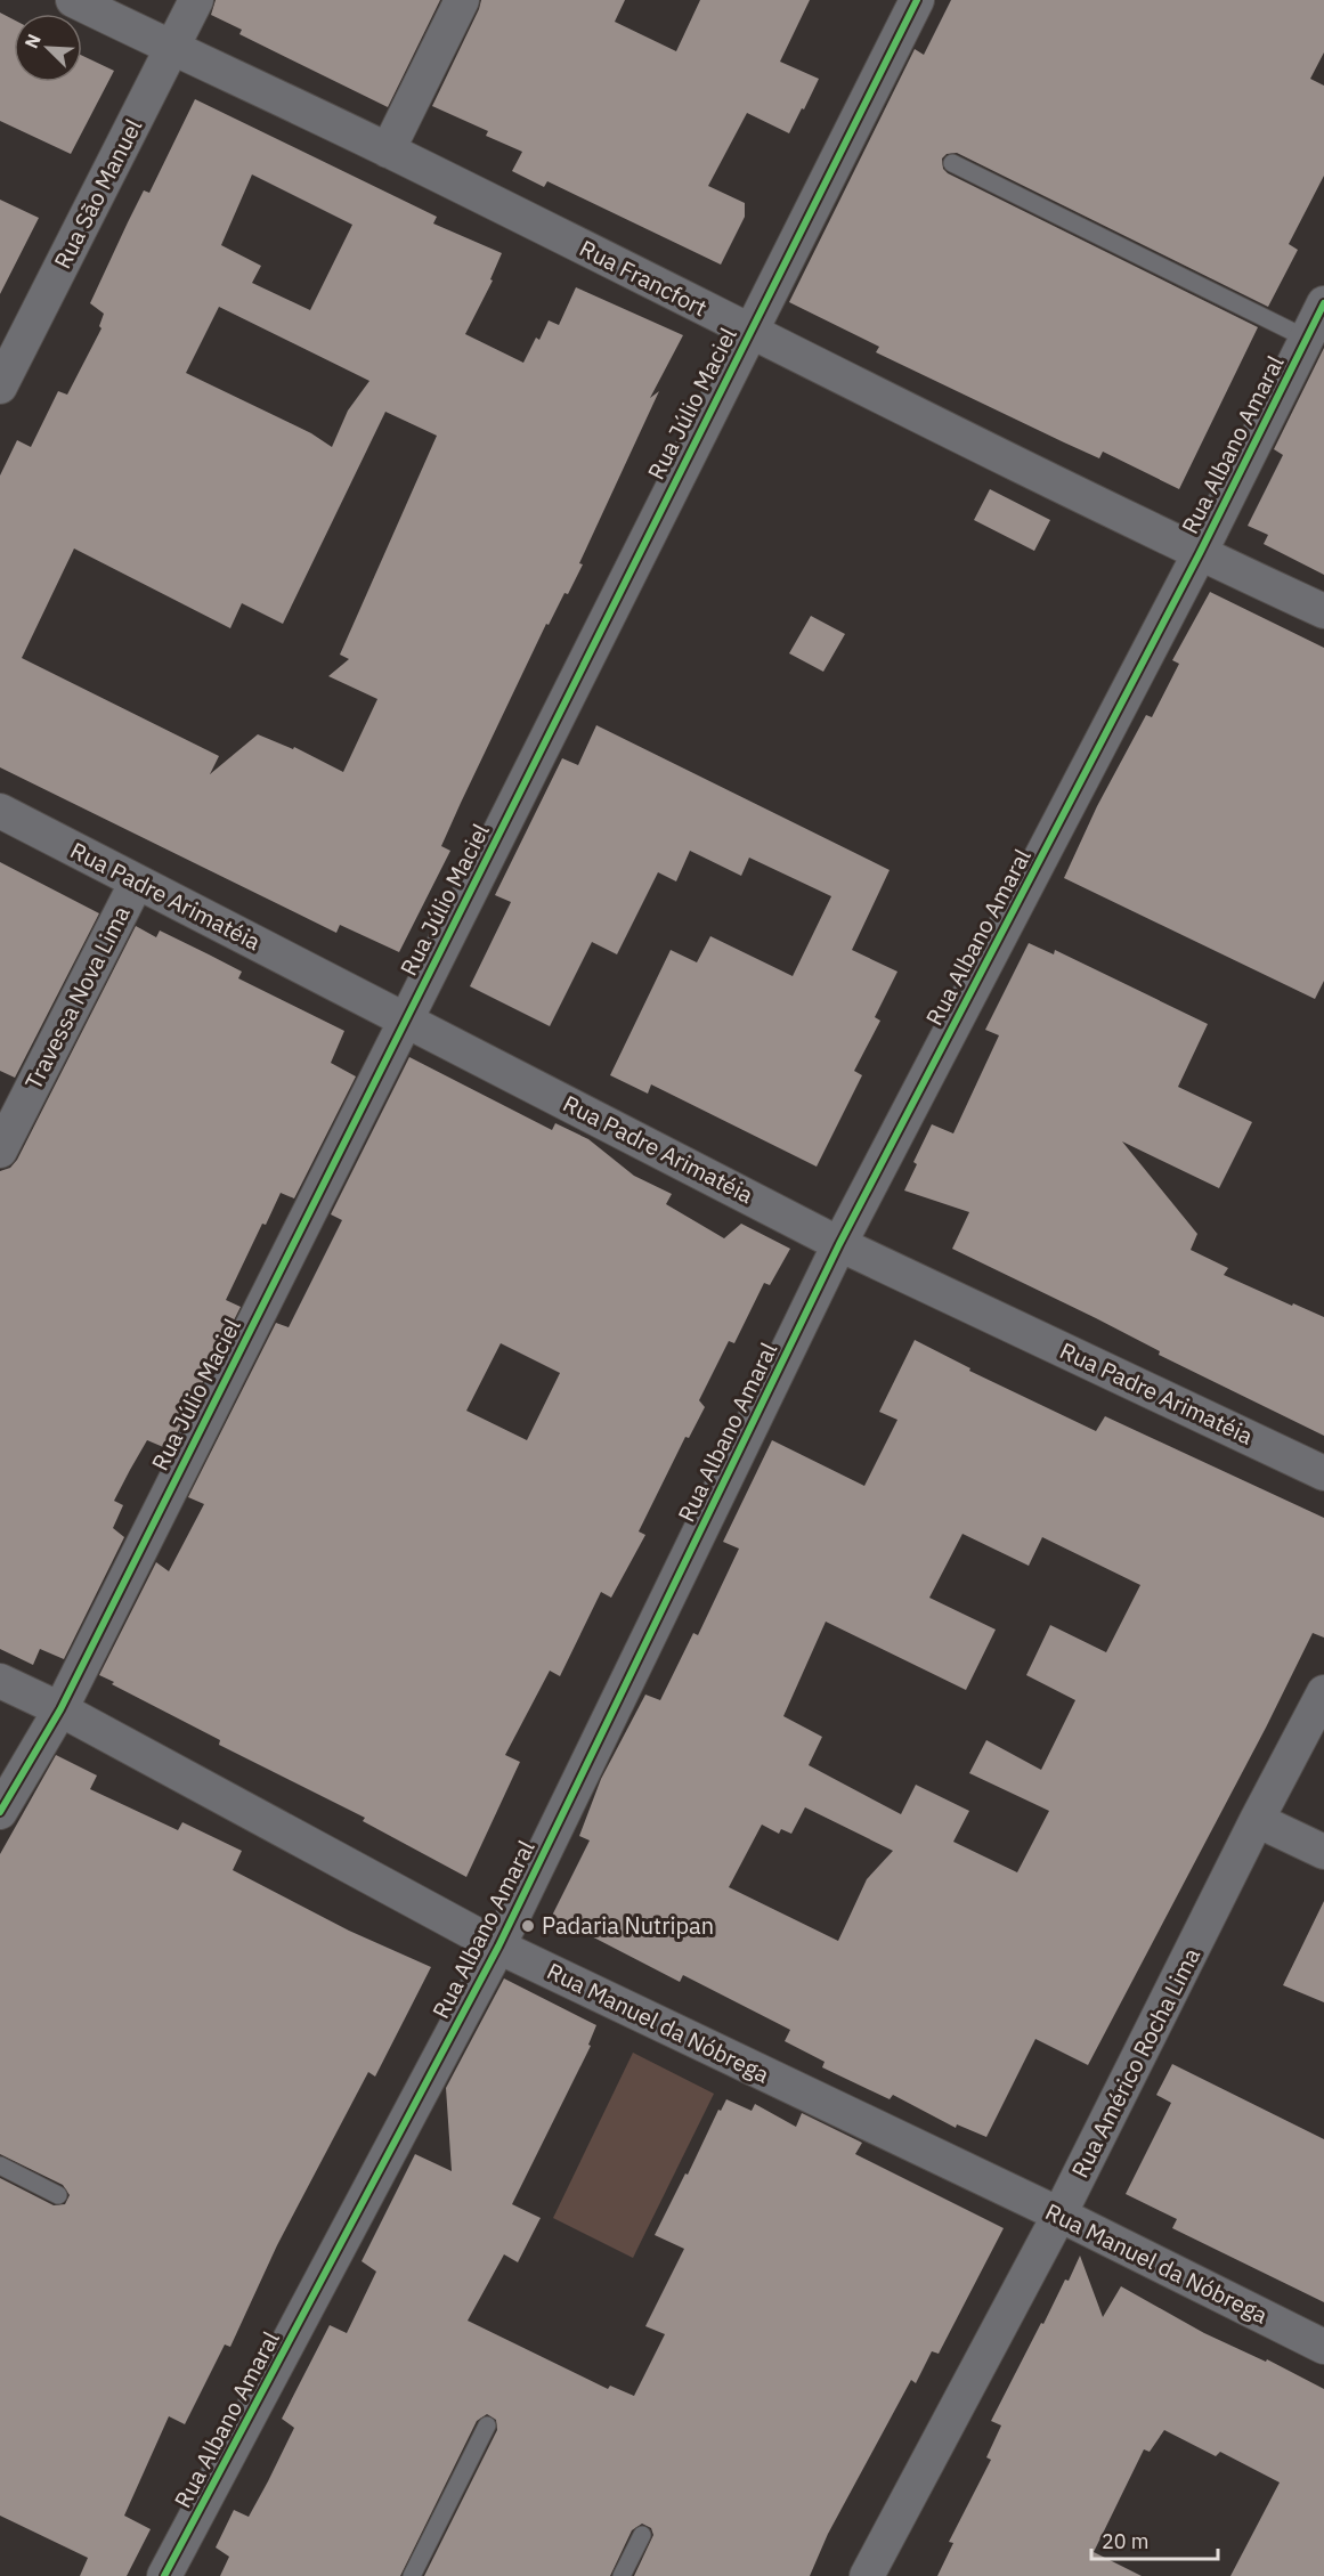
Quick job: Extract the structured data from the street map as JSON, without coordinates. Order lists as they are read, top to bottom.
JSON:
{
  "streets": {
    "street": [
      "Rua São Manuel",
      "Rua Francfort",
      "Rua Júlio Maciel",
      "Rua Albano Amaral",
      "Rua Padre Arimatéia",
      "Travessa Nova Lima",
      "Rua Manuel da Nóbrega",
      "Rua Américo Rocha Lima"
    ]
  },
  "crossings": [
    ["Rua São Manuel", "Rua Francfort"],
    ["Rua Francfort", "Rua Júlio Maciel"],
    ["Rua Francfort", "Rua Albano Amaral"],
    ["Rua Júlio Maciel", "Rua Padre Arimatéia"],
    ["Rua Júlio Maciel", "Rua Manuel da Nóbrega"],
    ["Rua Albano Amaral", "Rua Padre Arimatéia"],
    ["Rua Albano Amaral", "Rua Manuel da Nóbrega"],
    ["Rua Padre Arimatéia", "Travessa Nova Lima"],
    ["Rua Manuel da Nóbrega", "Rua Américo Rocha Lima"]
  ],
  "places": ["Padaria Nutripan"],
  "scale_bar": "20 m",
  "north": "top left"
}
